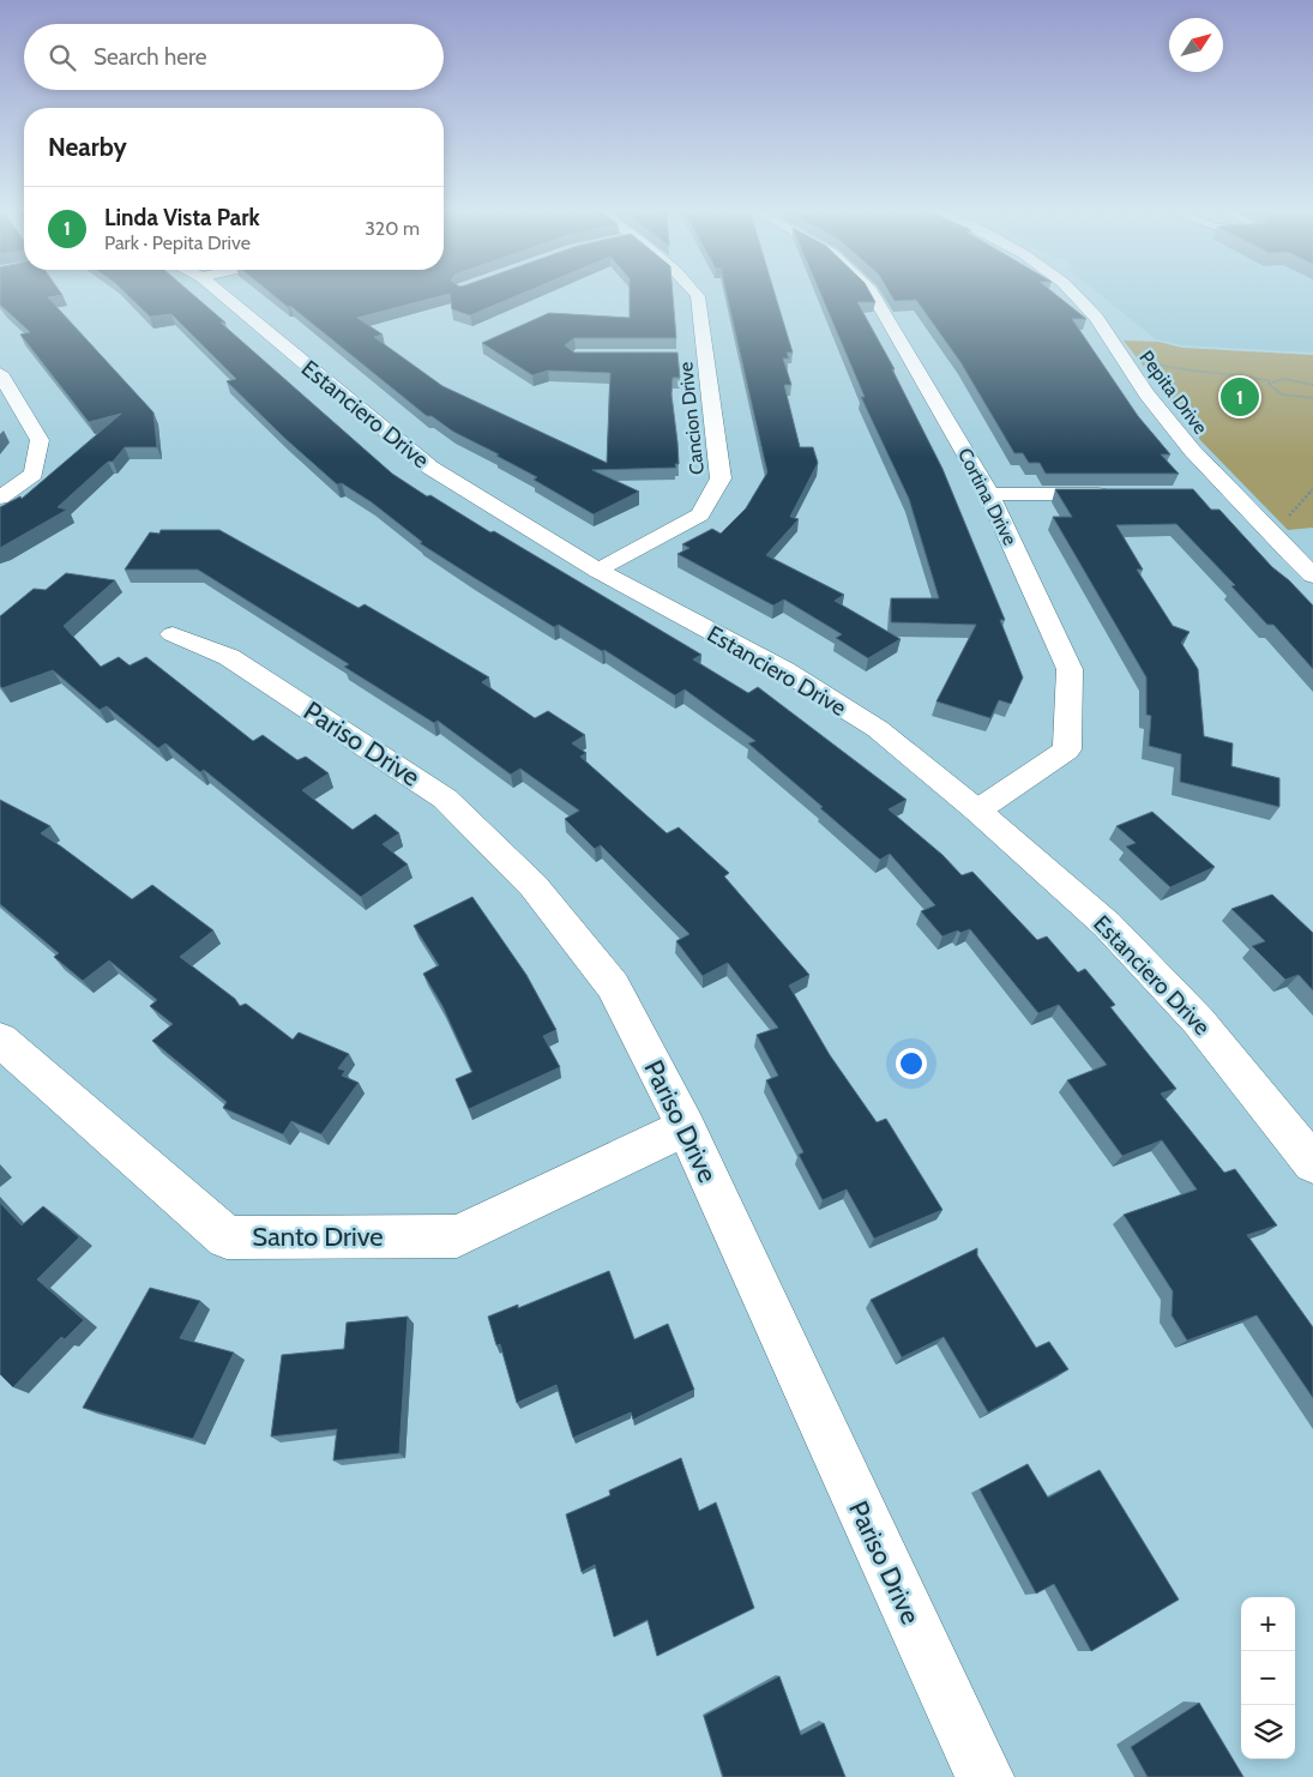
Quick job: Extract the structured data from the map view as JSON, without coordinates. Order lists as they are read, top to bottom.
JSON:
{
  "streets": {
    "street": [
      "Pepita Drive",
      "Estanciero Drive",
      "Cancion Drive",
      "Cortina Drive",
      "Pariso Drive",
      "Santo Drive"
    ]
  },
  "crossings": [
    ["Estanciero Drive", "Cancion Drive"],
    ["Estanciero Drive", "Cortina Drive"],
    ["Pariso Drive", "Santo Drive"]
  ],
  "north": "top right",
  "page": {
    "search": "Search here",
    "heading": "Nearby",
    "list": [
      {
        "mark": "1",
        "name": "Linda Vista Park",
        "note": "Park · Pepita Drive",
        "value": "320 m"
      }
    ],
    "pins": "1",
    "map_buttons": ["+", "−"]
  }
}
